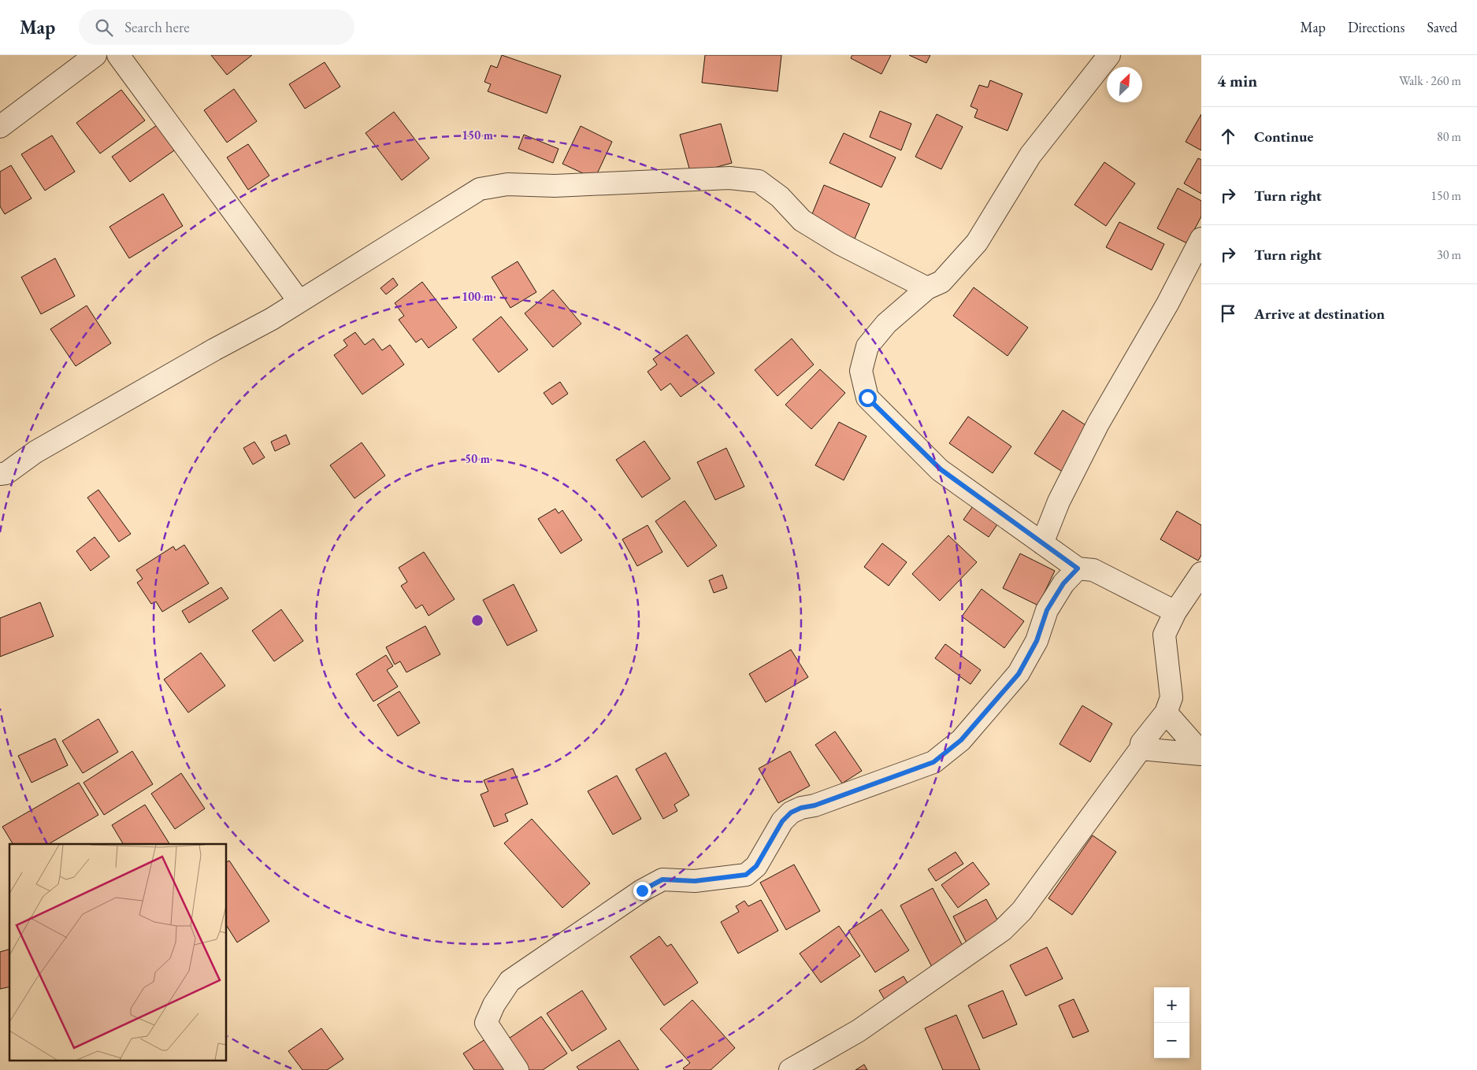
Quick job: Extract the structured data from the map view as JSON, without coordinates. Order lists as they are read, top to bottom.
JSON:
{
  "north": "top right",
  "page": {
    "header": "Map",
    "search": "Search here",
    "nav": ["Map", "Directions", "Saved"],
    "heading": ["4 min", "Walk · 260 m"],
    "list": [
      ["Continue", "80 m"],
      ["Turn right", "150 m"],
      ["Turn right", "30 m"],
      "Arrive at destination"
    ],
    "map_buttons": ["+", "−"]
  },
  "rings": ["150 m", "100 m", "50 m"]
}
